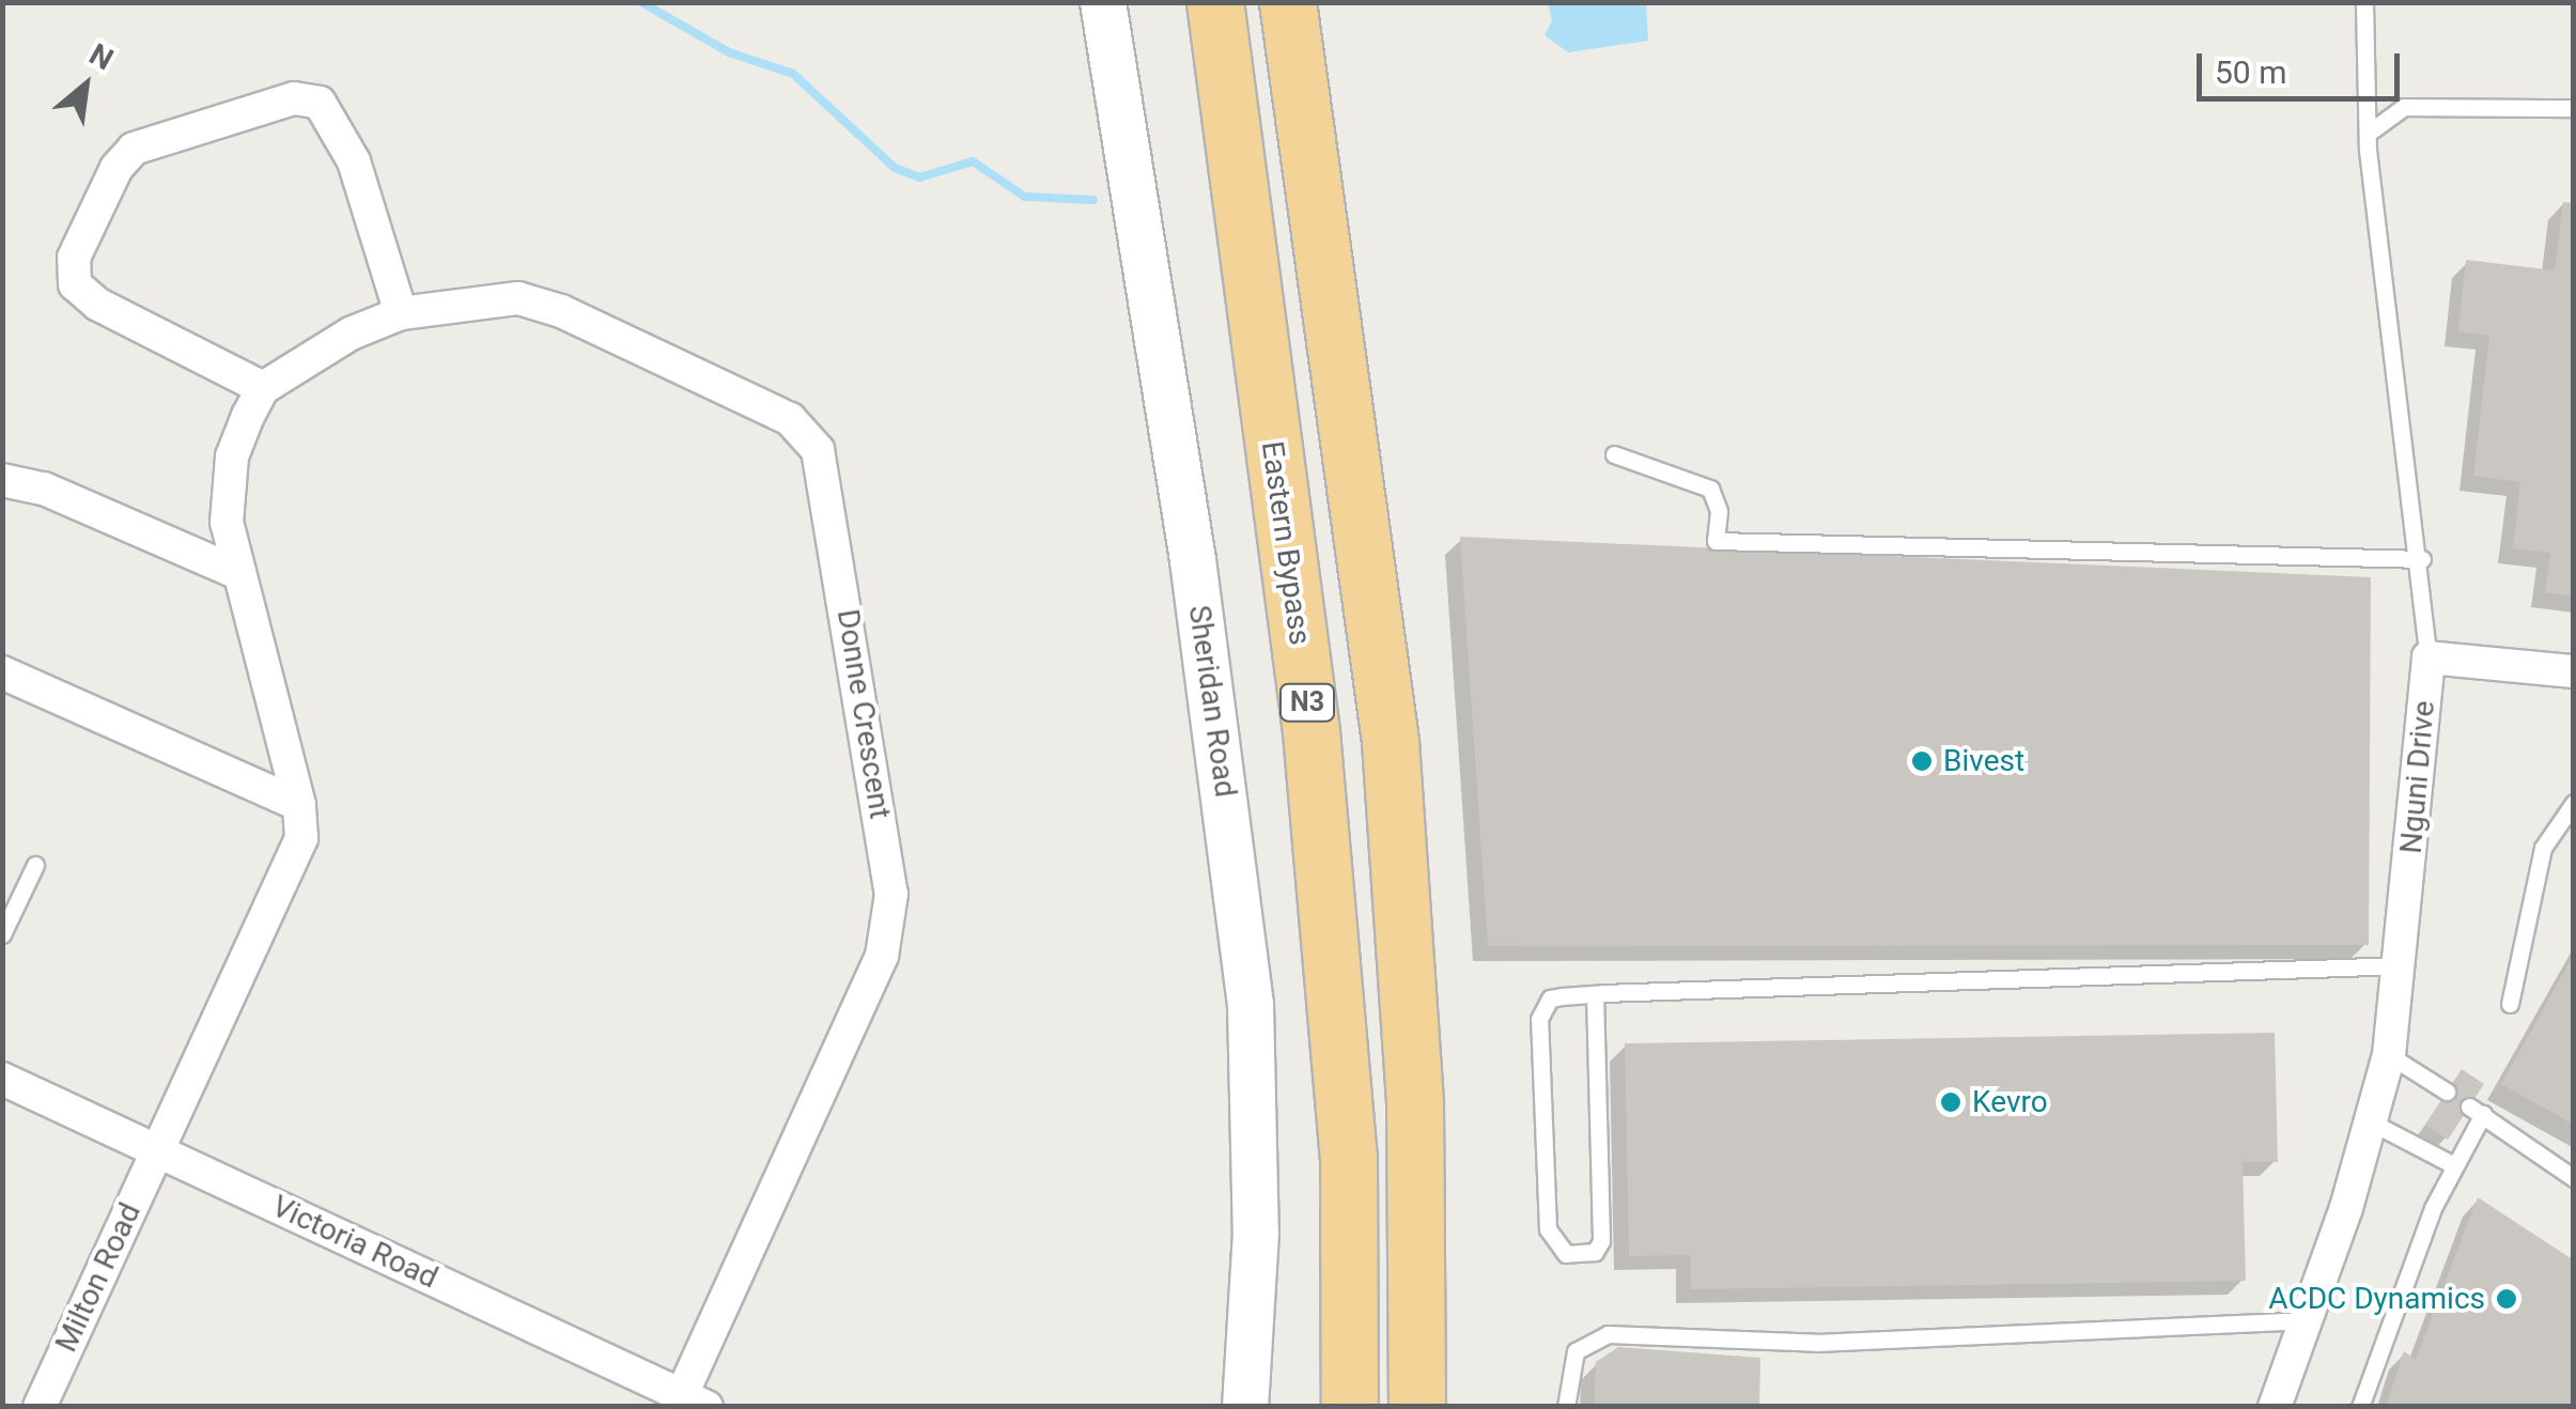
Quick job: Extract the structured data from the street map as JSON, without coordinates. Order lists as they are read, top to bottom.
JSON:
{
  "streets": {
    "highway": ["Eastern Bypass", "N3"],
    "street": [
      "Sheridan Road",
      "Donne Crescent",
      "Nguni Drive",
      "Victoria Road",
      "Milton Road"
    ]
  },
  "crossings": [
    ["Donne Crescent", "Victoria Road"],
    ["Victoria Road", "Milton Road"]
  ],
  "places": ["Bivest", "Kevro", "ACDC Dynamics"],
  "scale_bar": "50 m",
  "north": "top right"
}
